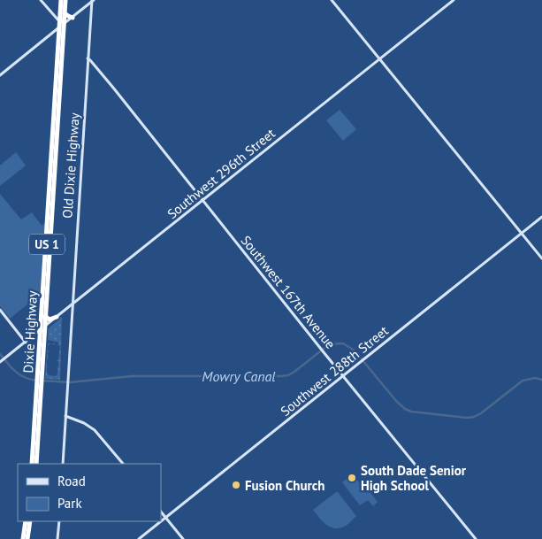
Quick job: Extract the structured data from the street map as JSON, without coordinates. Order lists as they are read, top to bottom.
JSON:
{
  "streets": {
    "highway": ["US 1", "Dixie Highway"],
    "street": [
      "Old Dixie Highway",
      "Southwest 296th Street",
      "Southwest 167th Avenue",
      "Southwest 288th Street"
    ]
  },
  "crossings": [
    ["Old Dixie Highway", "Southwest 296th Street"],
    ["Old Dixie Highway", "Southwest 167th Avenue"],
    ["Southwest 296th Street", "Southwest 167th Avenue"],
    ["Southwest 296th Street", "Dixie Highway"],
    ["US 1", "Dixie Highway"],
    ["Southwest 167th Avenue", "Southwest 288th Street"]
  ],
  "water": ["Mowry Canal"],
  "places": ["South Dade Senior High School", "Fusion Church"],
  "legend": ["Road", "Park"]
}
